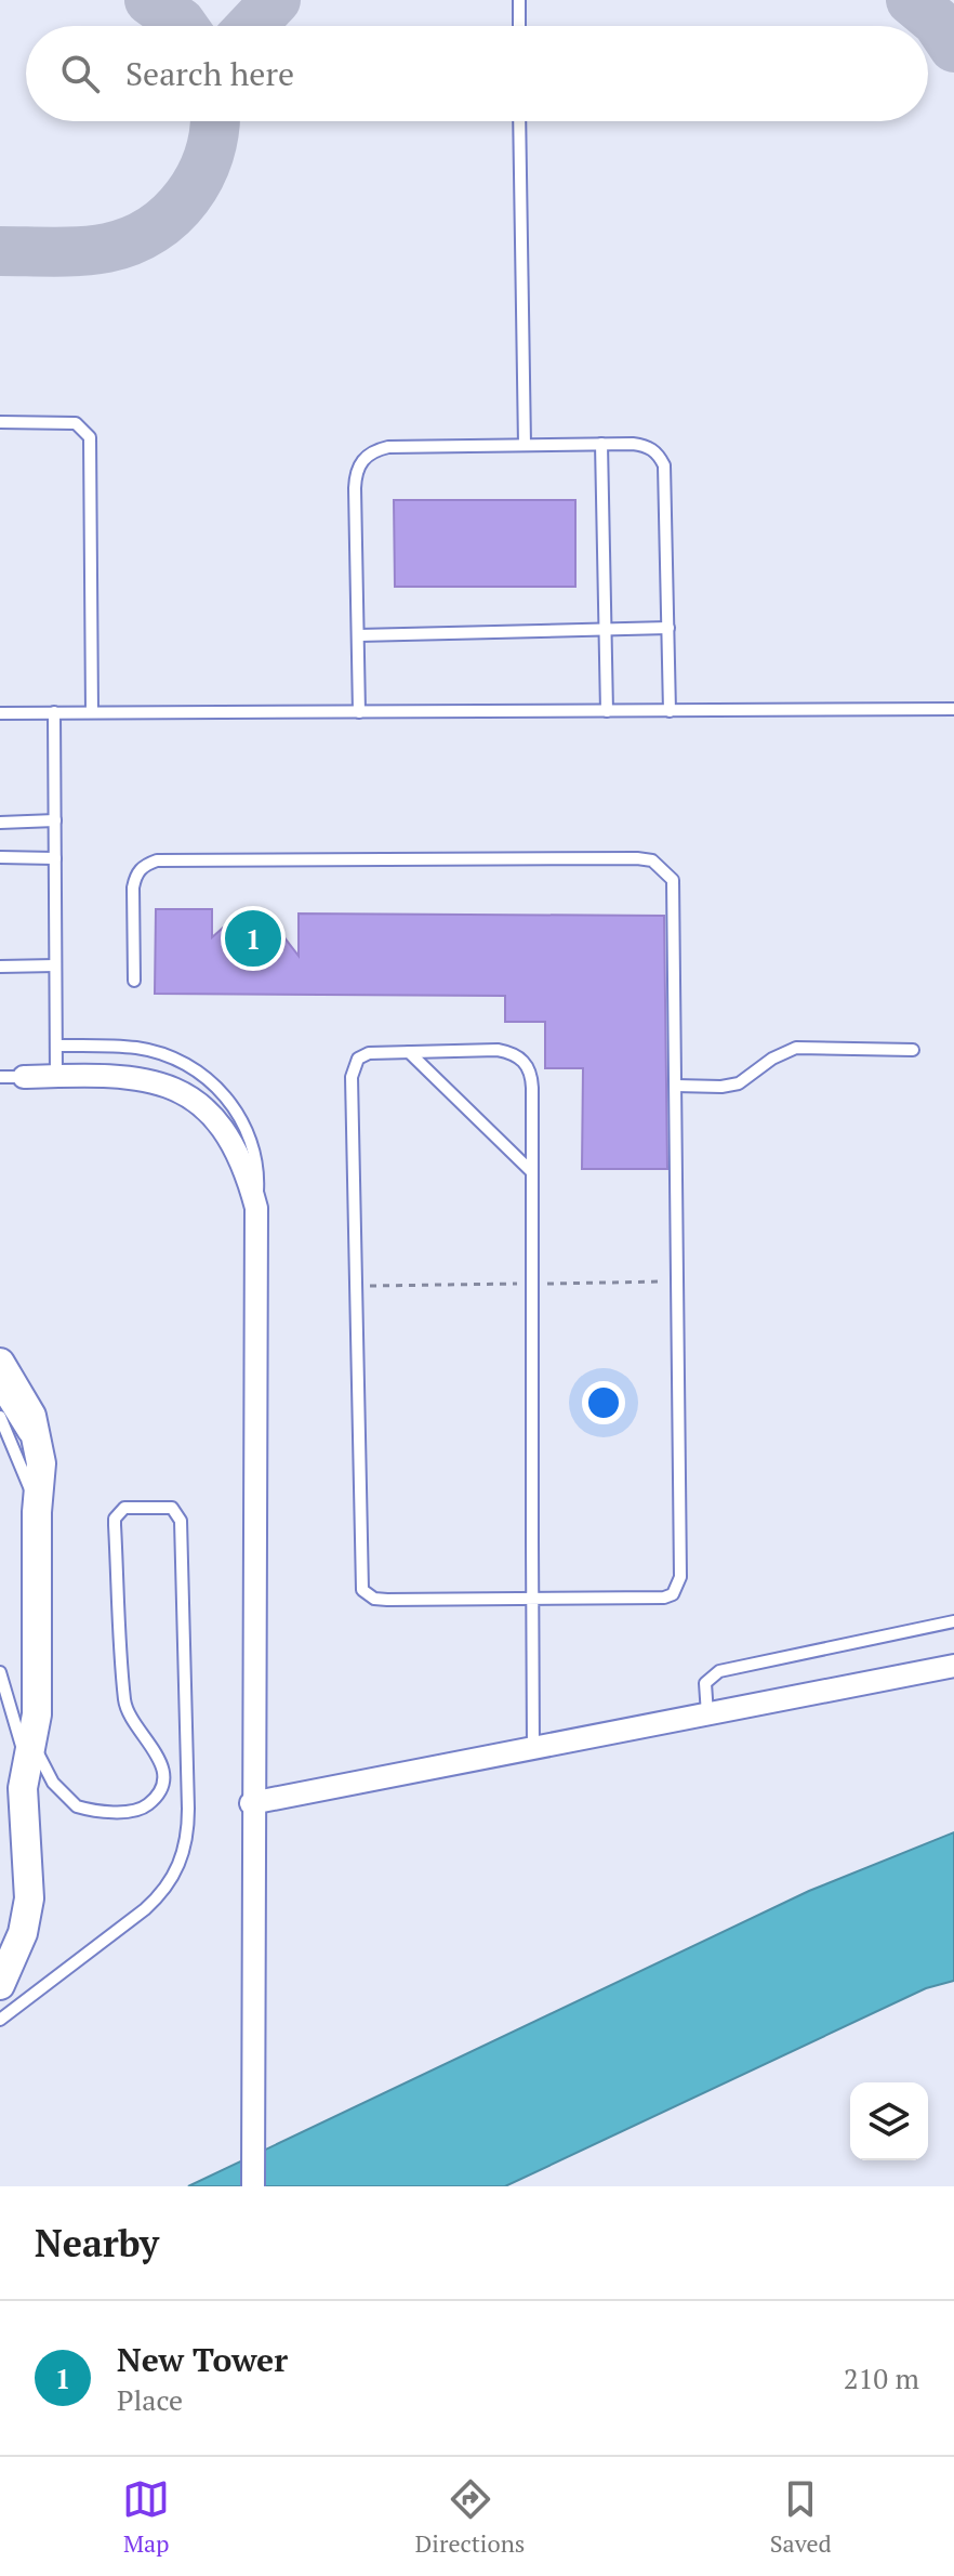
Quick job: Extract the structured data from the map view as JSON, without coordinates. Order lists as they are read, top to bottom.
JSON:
{
  "page": {
    "search": "Search here",
    "pins": "1",
    "heading": "Nearby",
    "list": [
      {
        "mark": "1",
        "name": "New Tower",
        "note": "Place",
        "value": "210 m"
      }
    ],
    "nav": ["Map", "Directions", "Saved"]
  }
}
